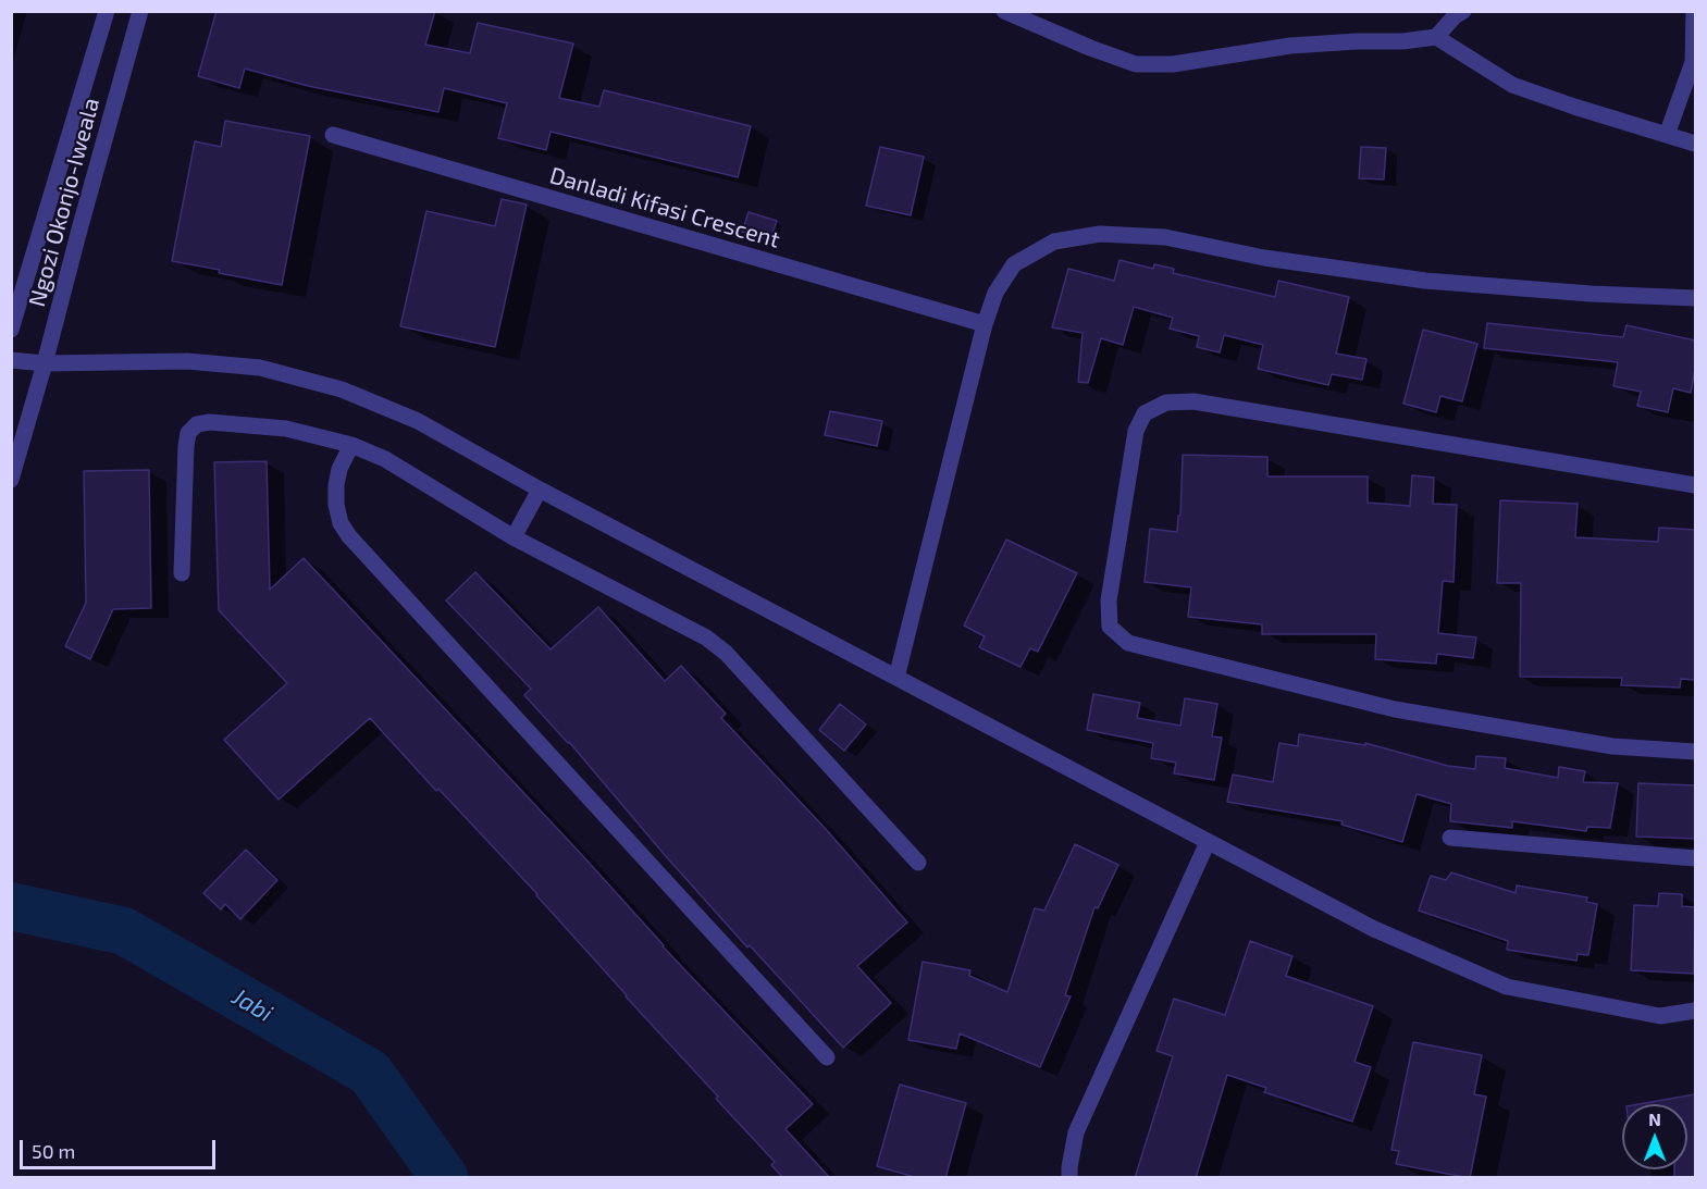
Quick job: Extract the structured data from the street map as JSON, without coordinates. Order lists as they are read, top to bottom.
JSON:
{
  "streets": {
    "street": ["Ngozi Okonjo-Iweala", "Danladi Kifasi Crescent"]
  },
  "water": ["Jabi"],
  "scale_bar": "50 m",
  "north": "top"
}
